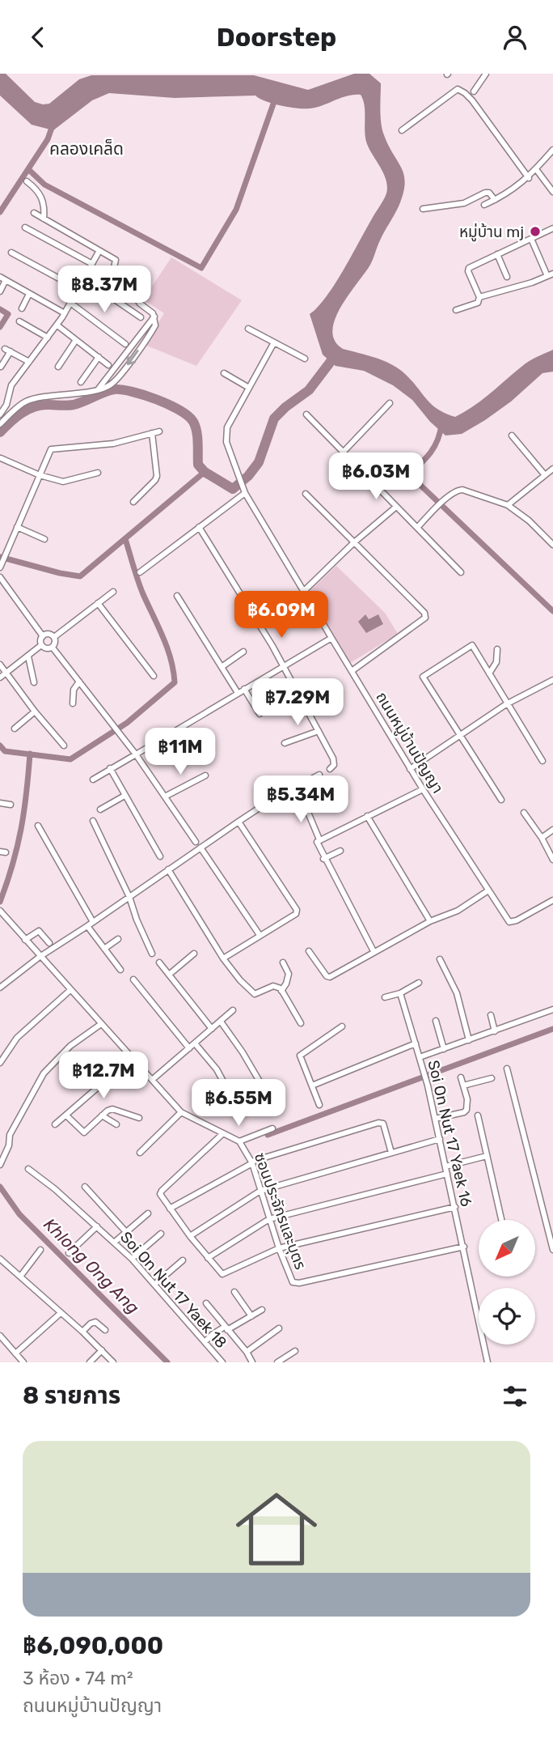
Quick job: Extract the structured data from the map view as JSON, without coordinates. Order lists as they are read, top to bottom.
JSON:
{
  "streets": {
    "street": [
      "ถนนหมู่บ้านปัญญา",
      "Soi On Nut 17 Yaek 16",
      "ซอนประจักรและบุตร",
      "Soi On Nut 17 Yaek 18"
    ]
  },
  "crossings": [
    ["Soi On Nut 17 Yaek 16", "ซอนประจักรและบุตร"]
  ],
  "districts": ["คลองเคล็ด"],
  "water": ["Khlong Ong Ang"],
  "places": ["หมู่บ้าน mj"],
  "north": "bottom left",
  "page": {
    "header": "Doorstep",
    "price": [
      "฿8.37M",
      "฿6.03M",
      "฿6.09M",
      "฿7.29M",
      "฿11M",
      "฿5.34M",
      "฿12.7M",
      "฿6.55M"
    ],
    "heading": "8 รายการ",
    "list": [
      {
        "name": "฿6,090,000",
        "note": "3 ห้อง · 74 m² · ถนนหมู่บ้านปัญญา"
      }
    ]
  }
}
